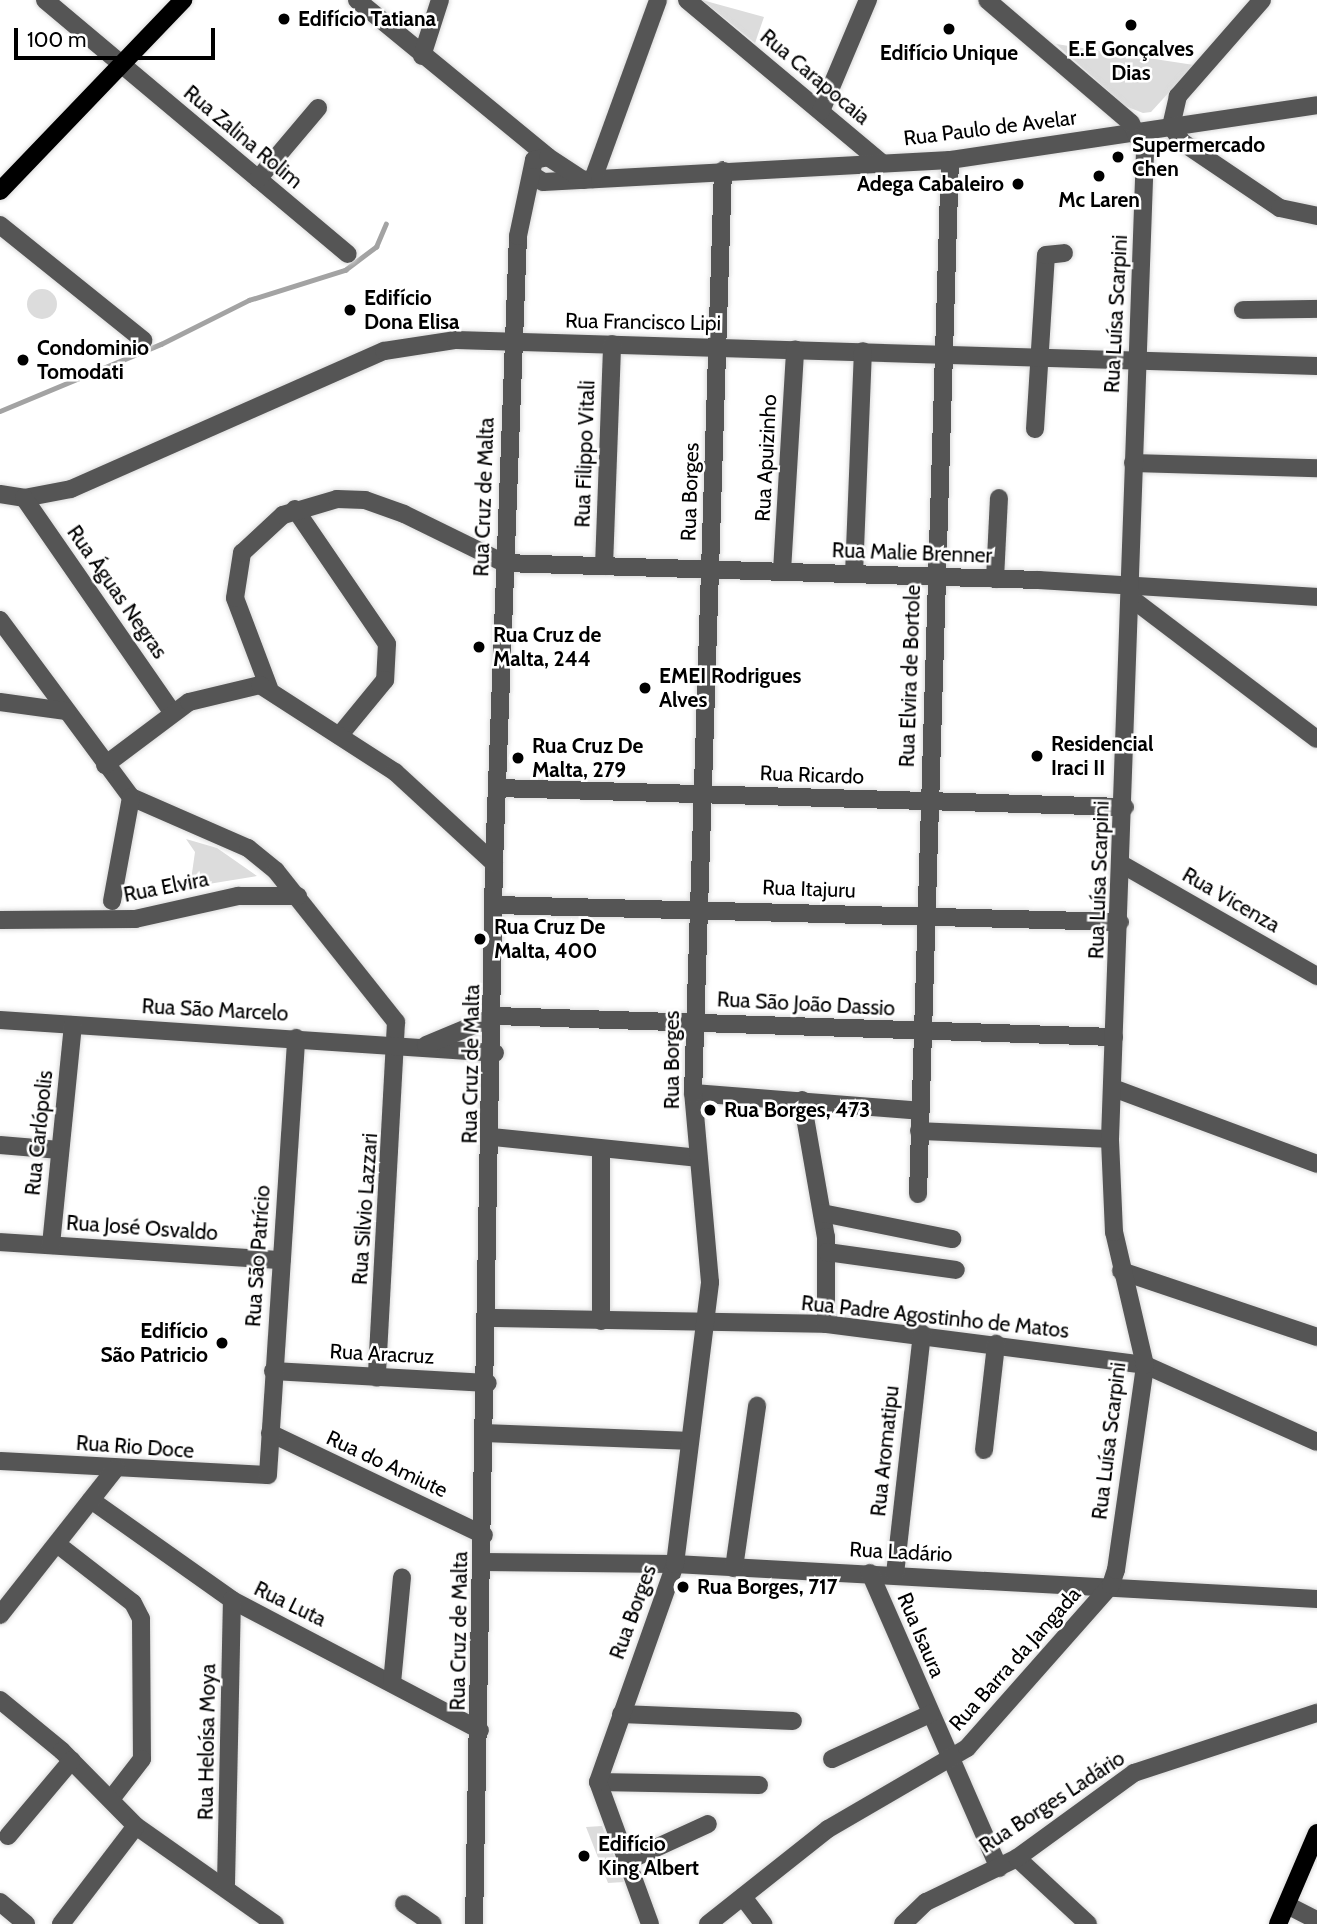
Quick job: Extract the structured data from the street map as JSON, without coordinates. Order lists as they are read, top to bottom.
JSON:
{
  "streets": {
    "street": [
      "Rua Carapocaia",
      "Rua Paulo de Avelar",
      "Rua Zalina Rolim",
      "Rua Luísa Scarpini",
      "Rua Francisco Lipi",
      "Rua Filippo Vitali",
      "Rua Apuizinho",
      "Rua Borges",
      "Rua Cruz de Malta",
      "Rua Malie Brenner",
      "Rua Águas Negras",
      "Rua Elvira de Bortole",
      "Rua Ricardo",
      "Rua Elvira",
      "Rua Itajuru",
      "Rua Vicenza",
      "Rua São João Dassio",
      "Rua São Marcelo",
      "Rua Carlópolis",
      "Rua Silvio Lazzari",
      "Rua José Osvaldo",
      "Rua São Patrício",
      "Rua Padre Agostinho de Matos",
      "Rua Aracruz",
      "Rua Rio Doce",
      "Rua Aromatipu",
      "Rua do Amiute",
      "Rua Ladário",
      "Rua Luta",
      "Rua Isaura",
      "Rua Barra da Jangada",
      "Rua Heloísa Moya",
      "Rua Borges Ladário"
    ]
  },
  "crossings": [
    ["Rua Carapocaia", "Rua Paulo de Avelar"],
    ["Rua Paulo de Avelar", "Rua Luísa Scarpini"],
    ["Rua Paulo de Avelar", "Rua Borges"],
    ["Rua Paulo de Avelar", "Rua Cruz de Malta"],
    ["Rua Paulo de Avelar", "Rua Elvira de Bortole"],
    ["Rua Luísa Scarpini", "Rua Francisco Lipi"],
    ["Rua Luísa Scarpini", "Rua Malie Brenner"],
    ["Rua Luísa Scarpini", "Rua Ricardo"],
    ["Rua Luísa Scarpini", "Rua Itajuru"],
    ["Rua Luísa Scarpini", "Rua Vicenza"],
    ["Rua Luísa Scarpini", "Rua São João Dassio"],
    ["Rua Luísa Scarpini", "Rua Padre Agostinho de Matos"],
    ["Rua Luísa Scarpini", "Rua Ladário"],
    ["Rua Luísa Scarpini", "Rua Barra da Jangada"],
    ["Rua Francisco Lipi", "Rua Filippo Vitali"],
    ["Rua Francisco Lipi", "Rua Apuizinho"],
    ["Rua Francisco Lipi", "Rua Borges"],
    ["Rua Francisco Lipi", "Rua Cruz de Malta"],
    ["Rua Francisco Lipi", "Rua Águas Negras"],
    ["Rua Francisco Lipi", "Rua Elvira de Bortole"],
    ["Rua Filippo Vitali", "Rua Malie Brenner"],
    ["Rua Apuizinho", "Rua Malie Brenner"],
    ["Rua Borges", "Rua Malie Brenner"],
    ["Rua Borges", "Rua Ricardo"],
    ["Rua Borges", "Rua Itajuru"],
    ["Rua Borges", "Rua São João Dassio"],
    ["Rua Borges", "Rua Padre Agostinho de Matos"],
    ["Rua Borges", "Rua Ladário"],
    ["Rua Cruz de Malta", "Rua Malie Brenner"],
    ["Rua Cruz de Malta", "Rua Ricardo"],
    ["Rua Cruz de Malta", "Rua Itajuru"],
    ["Rua Cruz de Malta", "Rua São João Dassio"],
    ["Rua Cruz de Malta", "Rua São Marcelo"],
    ["Rua Cruz de Malta", "Rua Padre Agostinho de Matos"],
    ["Rua Cruz de Malta", "Rua Aracruz"],
    ["Rua Cruz de Malta", "Rua do Amiute"],
    ["Rua Cruz de Malta", "Rua Ladário"],
    ["Rua Cruz de Malta", "Rua Luta"],
    ["Rua Malie Brenner", "Rua Elvira de Bortole"],
    ["Rua Elvira de Bortole", "Rua Ricardo"],
    ["Rua Elvira de Bortole", "Rua Itajuru"],
    ["Rua Elvira de Bortole", "Rua São João Dassio"],
    ["Rua São João Dassio", "Rua São Marcelo"],
    ["Rua São Marcelo", "Rua Carlópolis"],
    ["Rua São Marcelo", "Rua Silvio Lazzari"],
    ["Rua São Marcelo", "Rua São Patrício"],
    ["Rua Carlópolis", "Rua José Osvaldo"],
    ["Rua Silvio Lazzari", "Rua Aracruz"],
    ["Rua José Osvaldo", "Rua São Patrício"],
    ["Rua São Patrício", "Rua Aracruz"],
    ["Rua São Patrício", "Rua Rio Doce"],
    ["Rua São Patrício", "Rua do Amiute"],
    ["Rua Padre Agostinho de Matos", "Rua Aromatipu"],
    ["Rua Aromatipu", "Rua Ladário"],
    ["Rua Ladário", "Rua Isaura"],
    ["Rua Ladário", "Rua Barra da Jangada"],
    ["Rua Luta", "Rua Heloísa Moya"],
    ["Rua Isaura", "Rua Barra da Jangada"],
    ["Rua Isaura", "Rua Borges Ladário"]
  ],
  "places": [
    "Edifício Tatiana",
    "E.E Gonçalves Dias",
    "Edifício Unique",
    "Supermercado Chen",
    "Mc Laren",
    "Adega Cabaleiro",
    "Edifício Dona Elisa",
    "Condominio Tomodati",
    "Rua Cruz de Malta, 244",
    "EMEI Rodrigues Alves",
    "Residencial Iraci II",
    "Rua Cruz De Malta, 279",
    "Rua Cruz De Malta, 400",
    "Rua Borges, 473",
    "Edifício São Patricio",
    "Rua Borges, 717",
    "Edifício King Albert"
  ],
  "scale_bar": "100 m"
}
